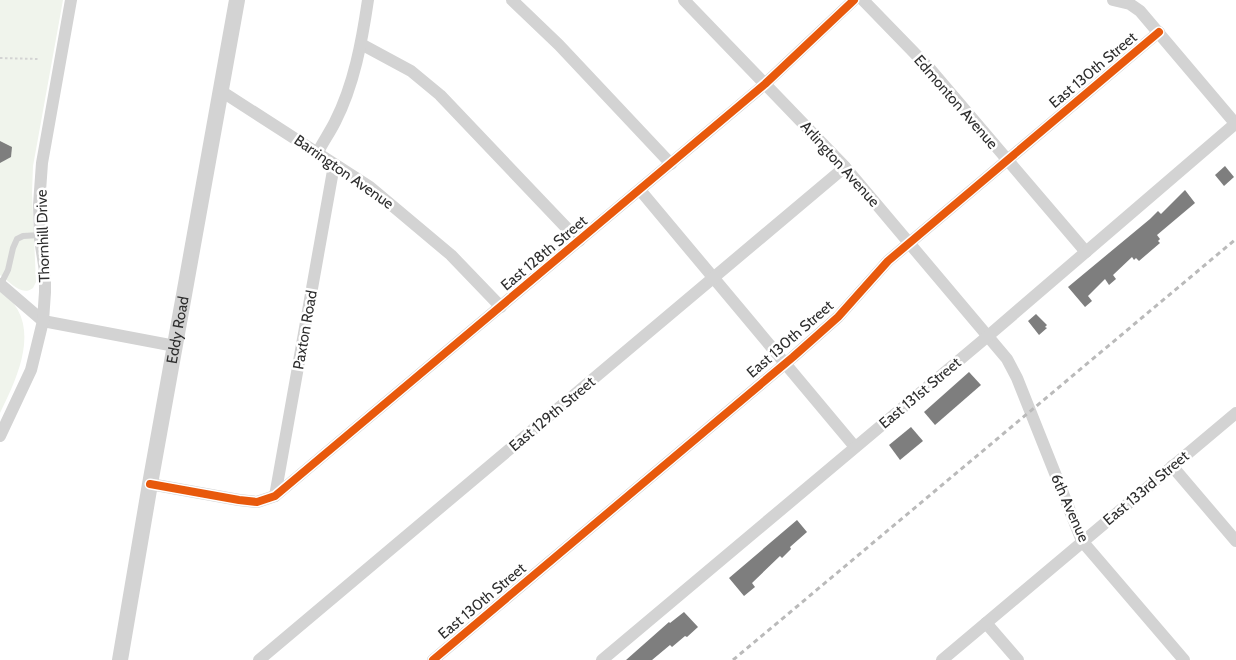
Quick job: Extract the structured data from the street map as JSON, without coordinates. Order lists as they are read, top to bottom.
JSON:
{
  "streets": {
    "street": [
      "East 130th Street",
      "Edmonton Avenue",
      "Arlington Avenue",
      "Barrington Avenue",
      "Thornhill Drive",
      "East 128th Street",
      "Eddy Road",
      "Paxton Road",
      "East 131st Street",
      "East 129th Street",
      "East 133rd Street",
      "6th Avenue"
    ]
  },
  "crossings": [
    ["East 130th Street", "Edmonton Avenue"],
    ["East 130th Street", "Arlington Avenue"],
    ["Edmonton Avenue", "East 131st Street"],
    ["Arlington Avenue", "East 128th Street"],
    ["Arlington Avenue", "East 131st Street"],
    ["Arlington Avenue", "East 129th Street"],
    ["Arlington Avenue", "6th Avenue"],
    ["Barrington Avenue", "East 128th Street"],
    ["Barrington Avenue", "Eddy Road"],
    ["Barrington Avenue", "Paxton Road"],
    ["East 128th Street", "Eddy Road"],
    ["East 128th Street", "Paxton Road"],
    ["East 131st Street", "6th Avenue"],
    ["East 133rd Street", "6th Avenue"]
  ]
}
